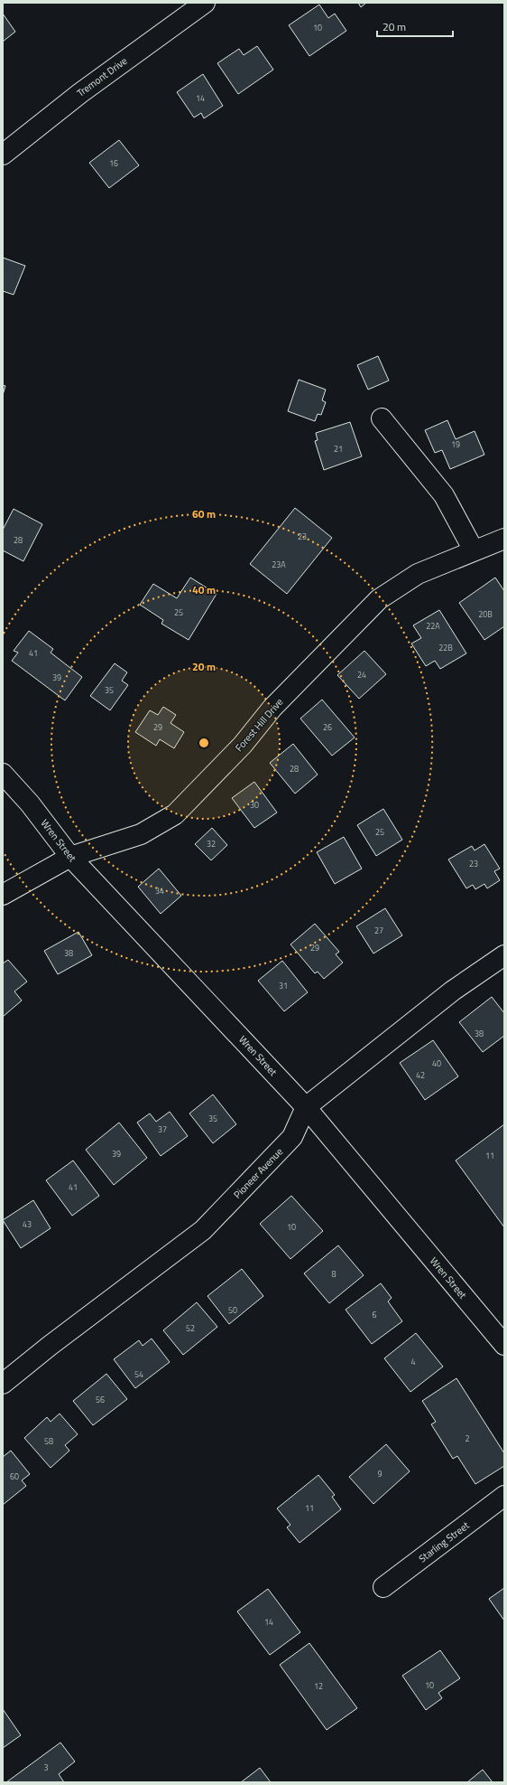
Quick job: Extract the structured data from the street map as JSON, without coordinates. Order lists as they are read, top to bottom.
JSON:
{
  "streets": {
    "street": [
      "Tremont Drive",
      "Forest Hill Drive",
      "Wren Street",
      "Pioneer Avenue",
      "Starling Street"
    ]
  },
  "crossings": [
    ["Forest Hill Drive", "Wren Street"],
    ["Wren Street", "Pioneer Avenue"]
  ],
  "house_numbers": [
    "10",
    "14",
    "16",
    "19",
    "21",
    "23",
    "28",
    "23A",
    "25",
    "20B",
    "22A",
    "22B",
    "41",
    "24",
    "39",
    "35",
    "29",
    "26",
    "28",
    "30",
    "25",
    "32",
    "23",
    "34",
    "27",
    "29",
    "38",
    "31",
    "38",
    "40",
    "42",
    "35",
    "37",
    "39",
    "11",
    "41",
    "43",
    "10",
    "8",
    "50",
    "6",
    "52",
    "4",
    "54",
    "56",
    "2",
    "58",
    "9",
    "60",
    "11",
    "14",
    "10",
    "12",
    "3"
  ],
  "scale_bar": "20 m",
  "rings": ["60 m", "40 m", "20 m"]
}
